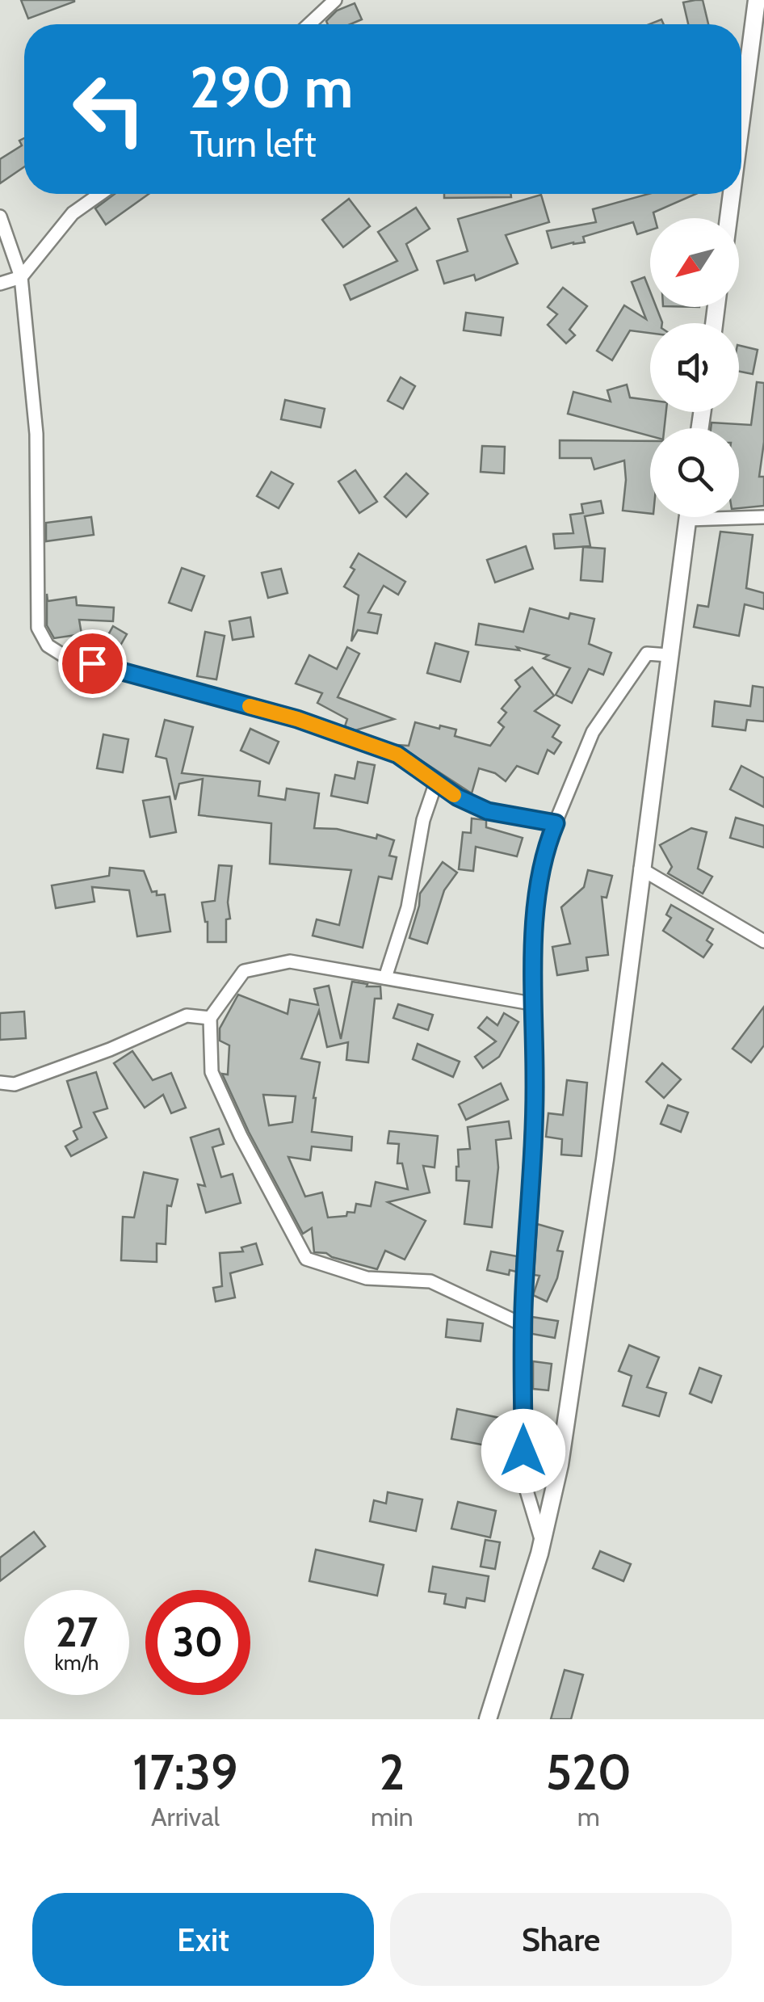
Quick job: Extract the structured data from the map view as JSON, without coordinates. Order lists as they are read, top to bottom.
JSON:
{
  "north": "bottom left",
  "page": {
    "turn": ["290 m", "Turn left"],
    "speed": "27 km/h",
    "limit": "30",
    "eta": [
      "17:39",
      "Arrival",
      "2",
      "min",
      "520",
      "m"
    ],
    "buttons": ["Exit", "Share"]
  }
}
